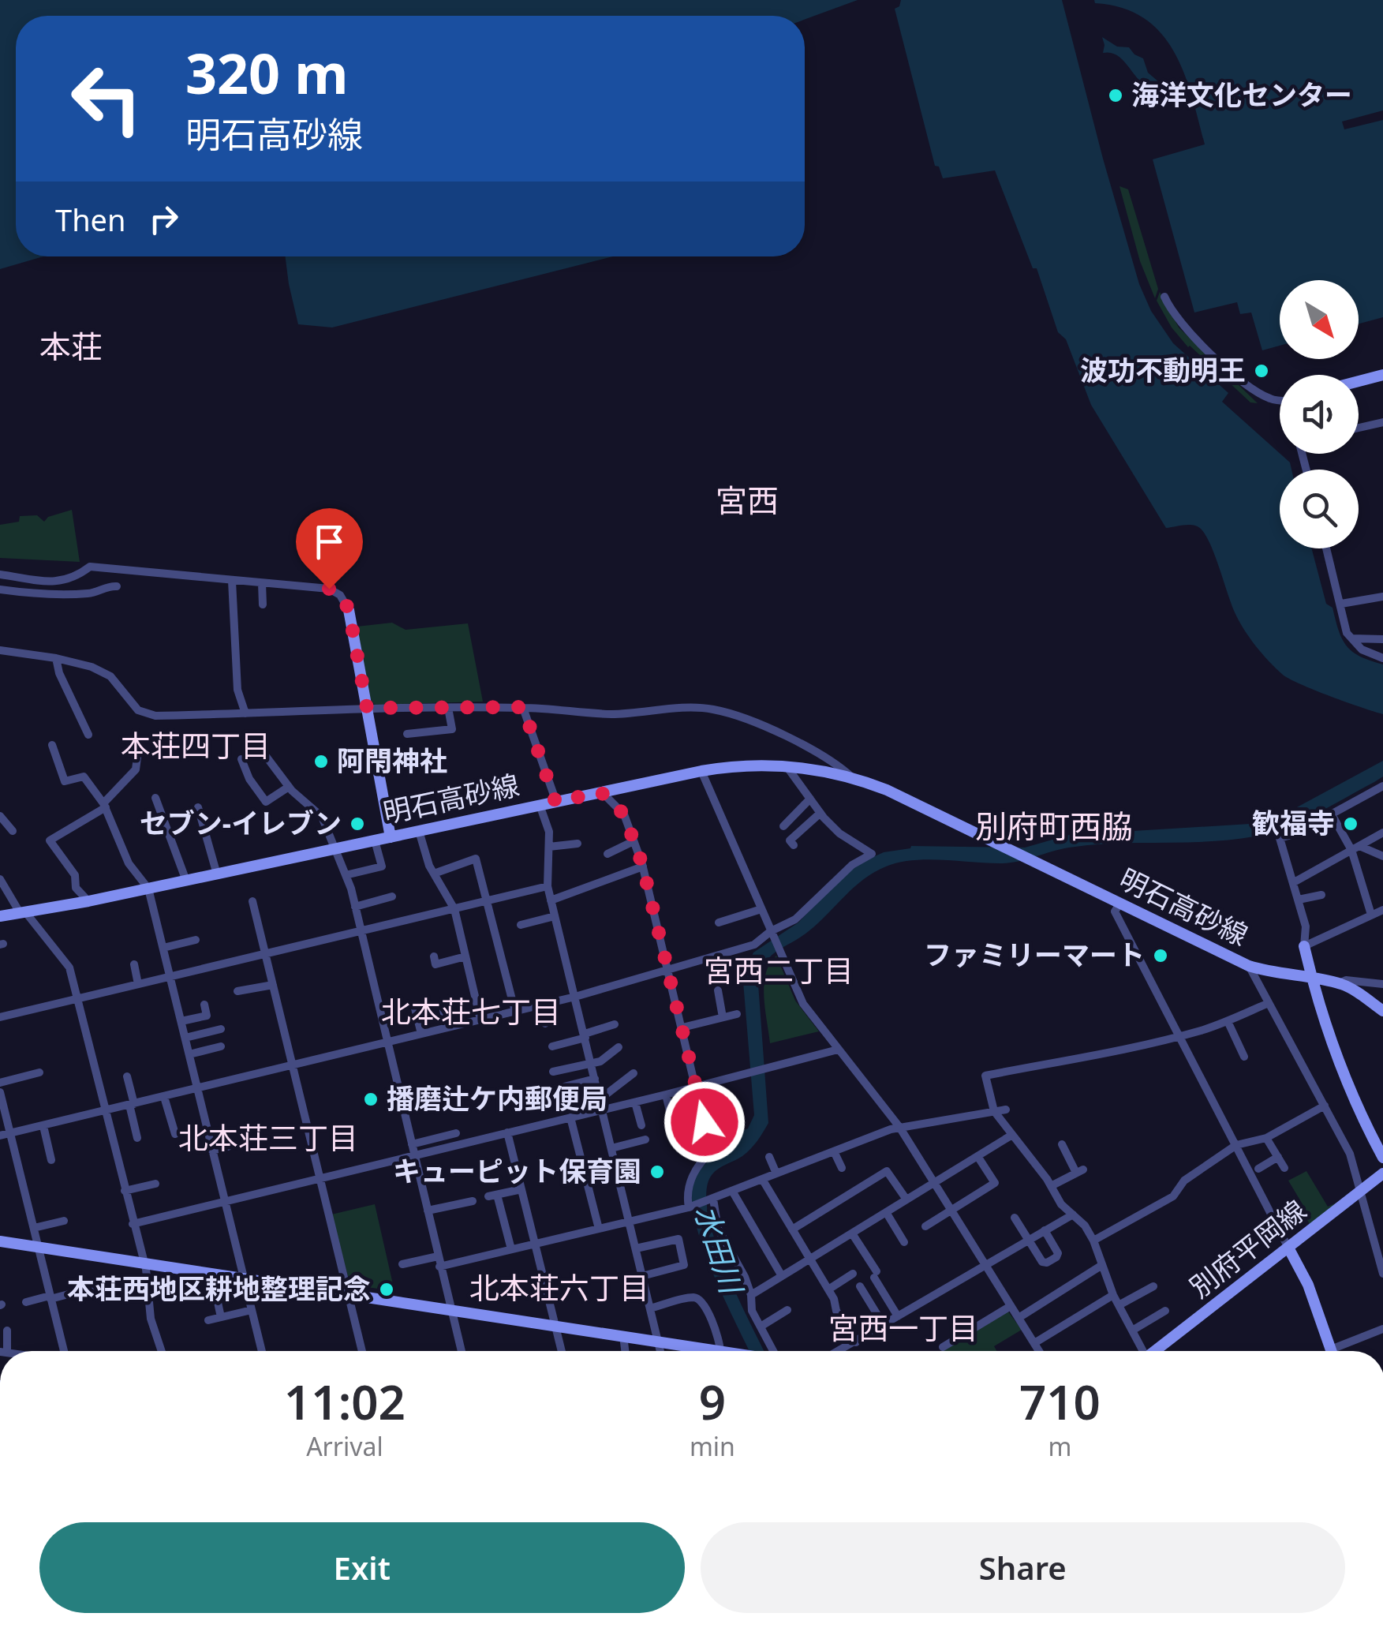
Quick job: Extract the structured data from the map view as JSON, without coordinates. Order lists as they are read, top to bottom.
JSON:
{
  "streets": {
    "main road": ["明石高砂線", "別府平岡線"]
  },
  "districts": [
    "本荘",
    "宮西",
    "本荘四丁目",
    "別府町西脇",
    "宮西二丁目",
    "北本荘七丁目",
    "北本荘三丁目",
    "北本荘六丁目",
    "宮西一丁目"
  ],
  "water": ["水田川"],
  "places": [
    "海洋文化センター",
    "波功不動明王",
    "阿閇神社",
    "セブン-イレブン",
    "歓福寺",
    "ファミリーマート",
    "播磨辻ケ内郵便局",
    "キューピット保育園",
    "本荘西地区耕地整理記念"
  ],
  "north": "bottom right",
  "page": {
    "turn": ["320 m", "明石高砂線"],
    "then": "Then",
    "eta": [
      "11:02",
      "Arrival",
      "9",
      "min",
      "710",
      "m"
    ],
    "buttons": ["Exit", "Share"]
  }
}
